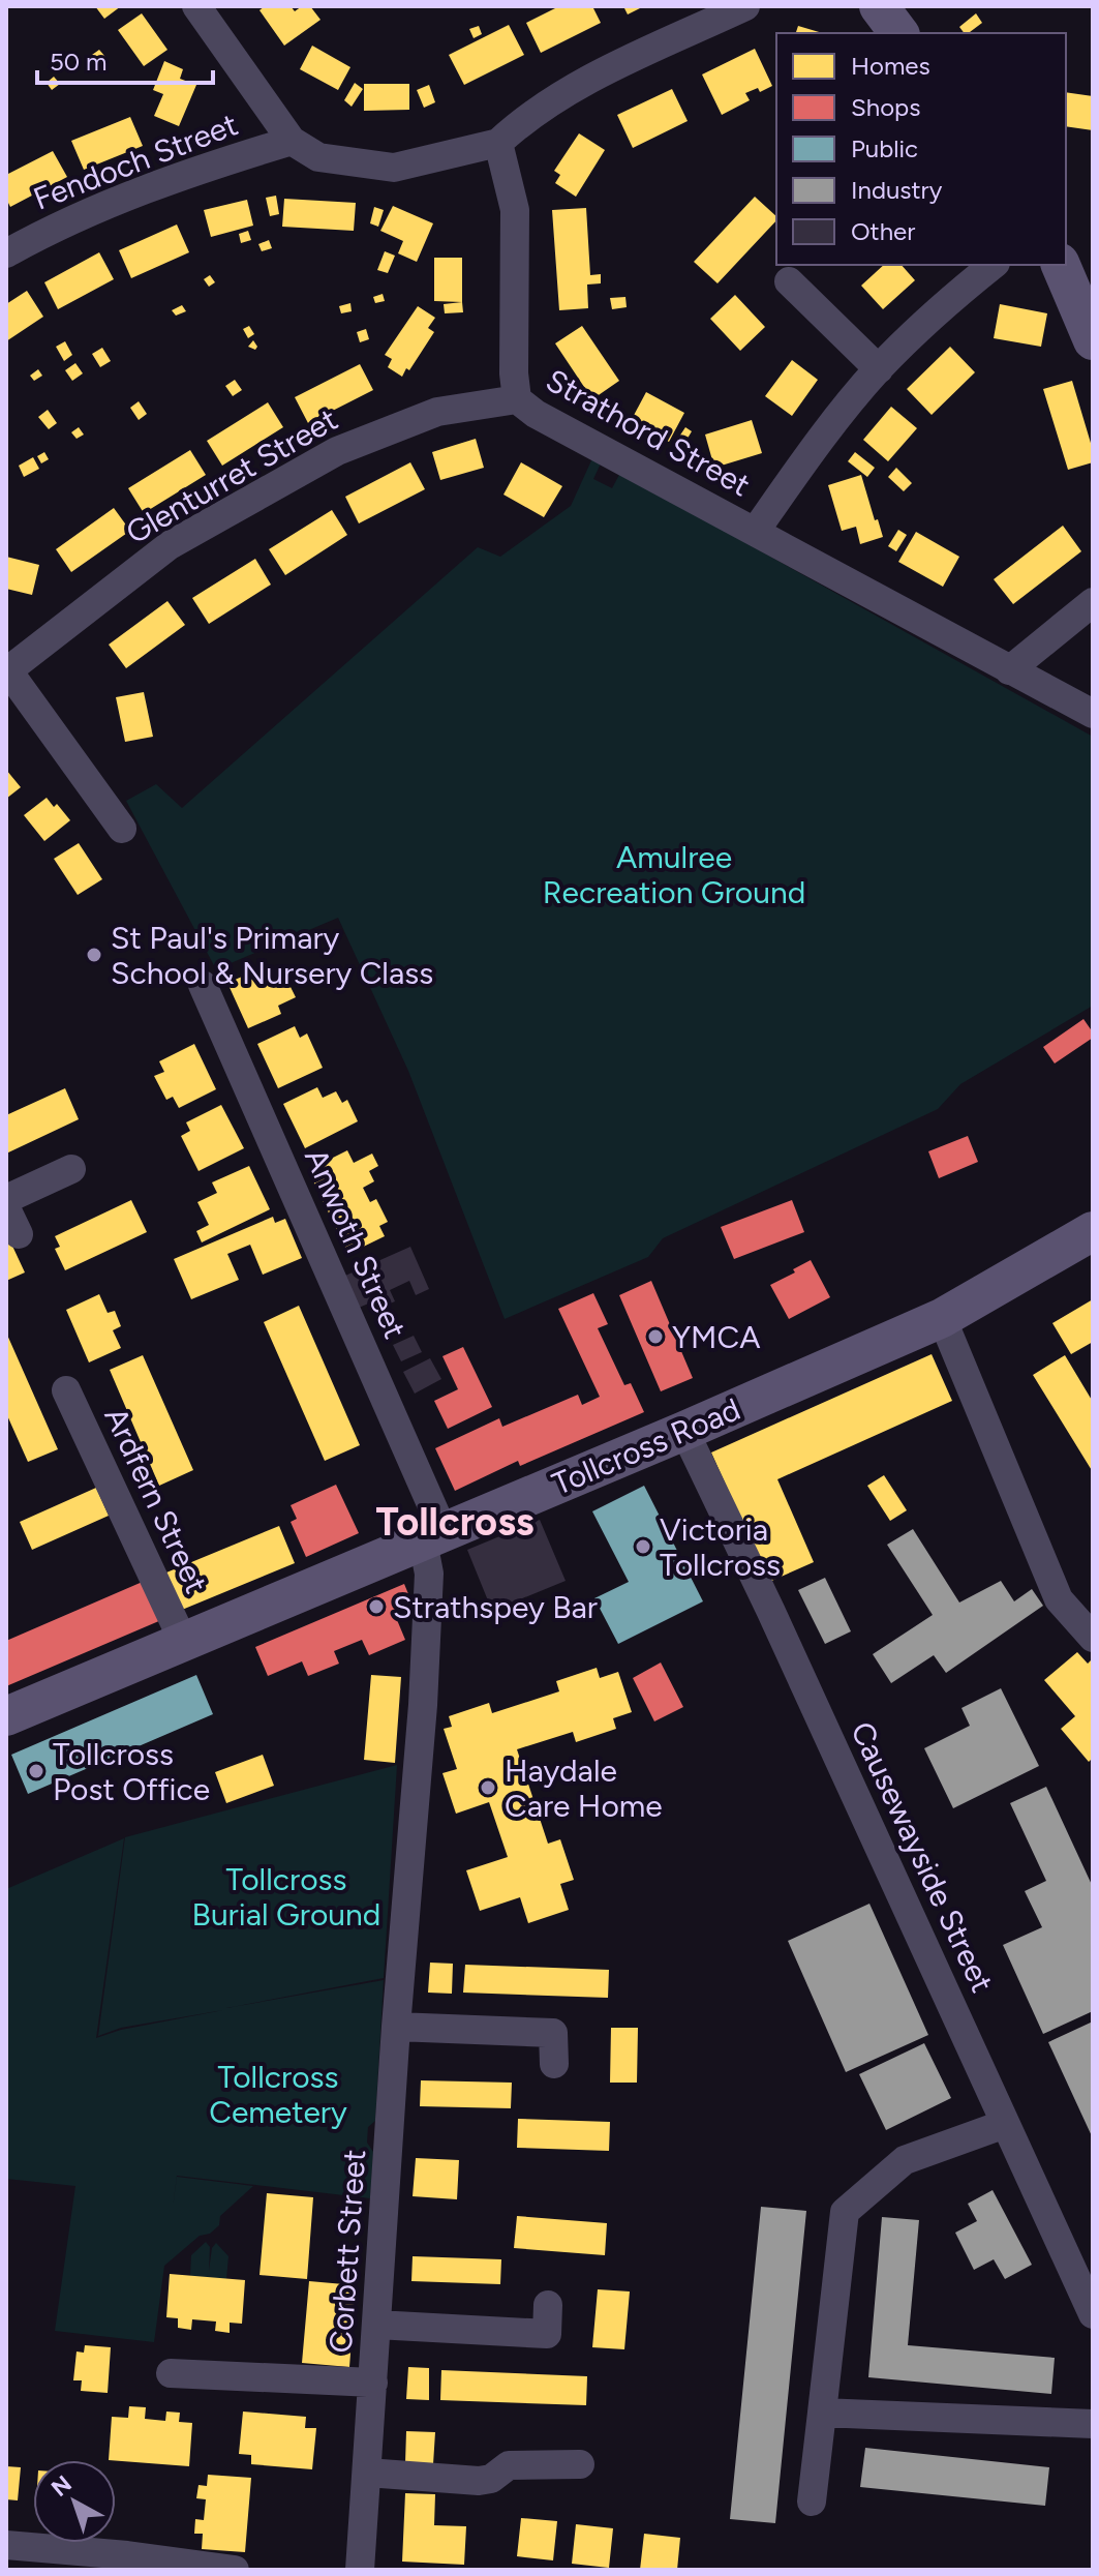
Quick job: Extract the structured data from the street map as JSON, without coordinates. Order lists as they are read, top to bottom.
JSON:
{
  "streets": {
    "street": [
      "Fendoch Street",
      "Strathord Street",
      "Glenturret Street",
      "Anwoth Street",
      "Tollcross Road",
      "Ardfern Street",
      "Causewayside Street",
      "Corbett Street"
    ]
  },
  "crossings": [
    ["Strathord Street", "Glenturret Street"],
    ["Anwoth Street", "Tollcross Road"],
    ["Anwoth Street", "Corbett Street"],
    ["Tollcross Road", "Ardfern Street"],
    ["Tollcross Road", "Causewayside Street"],
    ["Tollcross Road", "Corbett Street"]
  ],
  "districts": ["Tollcross"],
  "parks": ["Amulree Recreation Ground", "Tollcross Burial Ground", "Tollcross Cemetery"],
  "places": [
    "St Paul's Primary School & Nursery Class",
    "YMCA",
    "Victoria Tollcross",
    "Strathspey Bar",
    "Tollcross Post Office",
    "Haydale Care Home"
  ],
  "legend": [
    "Homes",
    "Shops",
    "Public",
    "Industry",
    "Other"
  ],
  "scale_bar": "50 m",
  "north": "top left"
}
